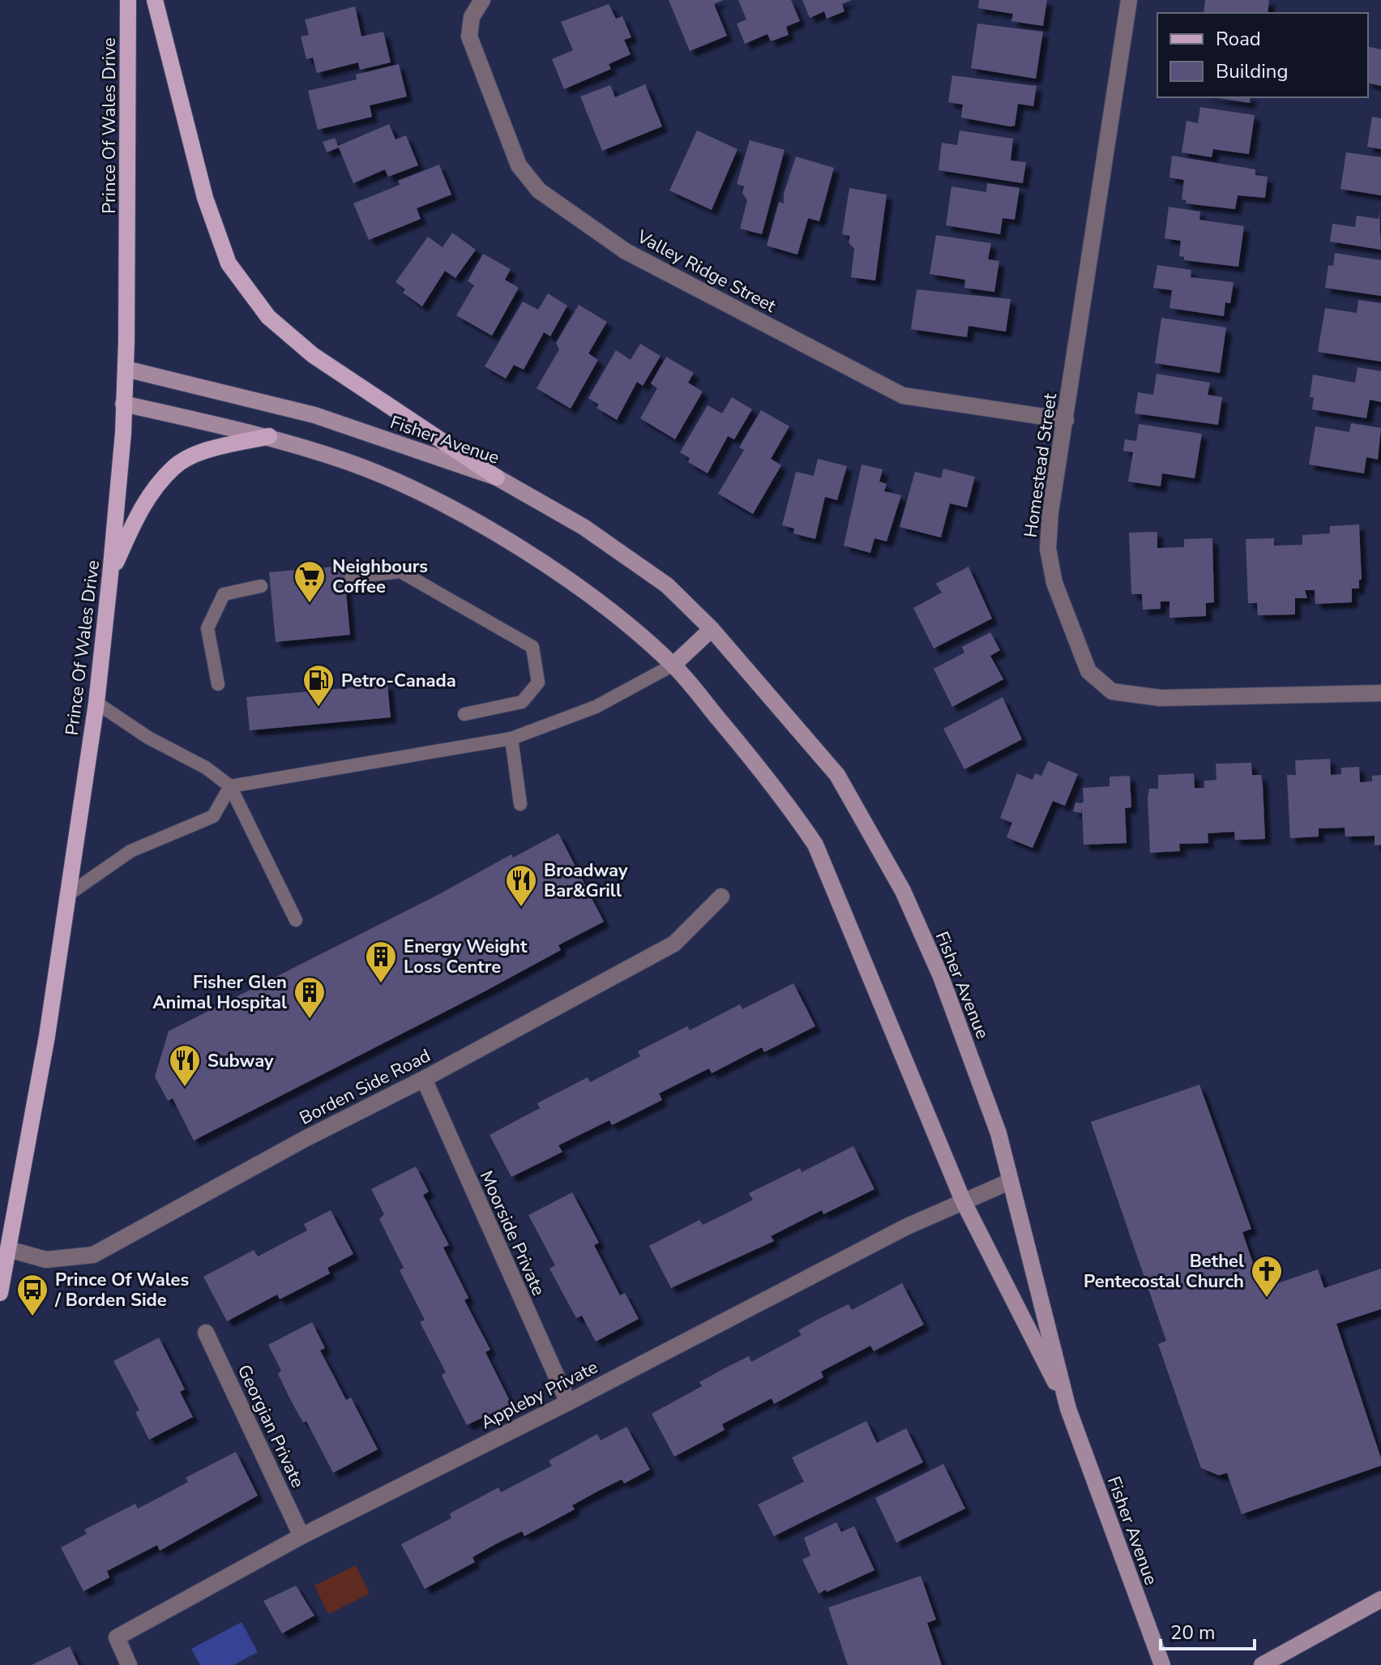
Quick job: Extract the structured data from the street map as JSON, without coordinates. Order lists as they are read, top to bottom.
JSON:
{
  "streets": {
    "main road": ["Prince Of Wales Drive", "Fisher Avenue"],
    "street": [
      "Valley Ridge Street",
      "Homestead Street",
      "Borden Side Road",
      "Moorside Private",
      "Appleby Private",
      "Georgian Private"
    ]
  },
  "crossings": [
    ["Prince Of Wales Drive", "Fisher Avenue"],
    ["Prince Of Wales Drive", "Borden Side Road"],
    ["Valley Ridge Street", "Homestead Street"],
    ["Fisher Avenue", "Appleby Private"],
    ["Borden Side Road", "Moorside Private"],
    ["Moorside Private", "Appleby Private"],
    ["Appleby Private", "Georgian Private"]
  ],
  "places": {
    "supermarket": ["Neighbours Coffee"],
    "fuel station": ["Petro-Canada"],
    "restaurant": ["Broadway Bar&Grill", "Subway"],
    "building": ["Energy Weight Loss Centre", "Fisher Glen Animal Hospital"],
    "church": ["Bethel Pentecostal Church"],
    "bus stop": ["Prince Of Wales / Borden Side"]
  },
  "legend": ["Road", "Building"],
  "scale_bar": "20 m"
}
